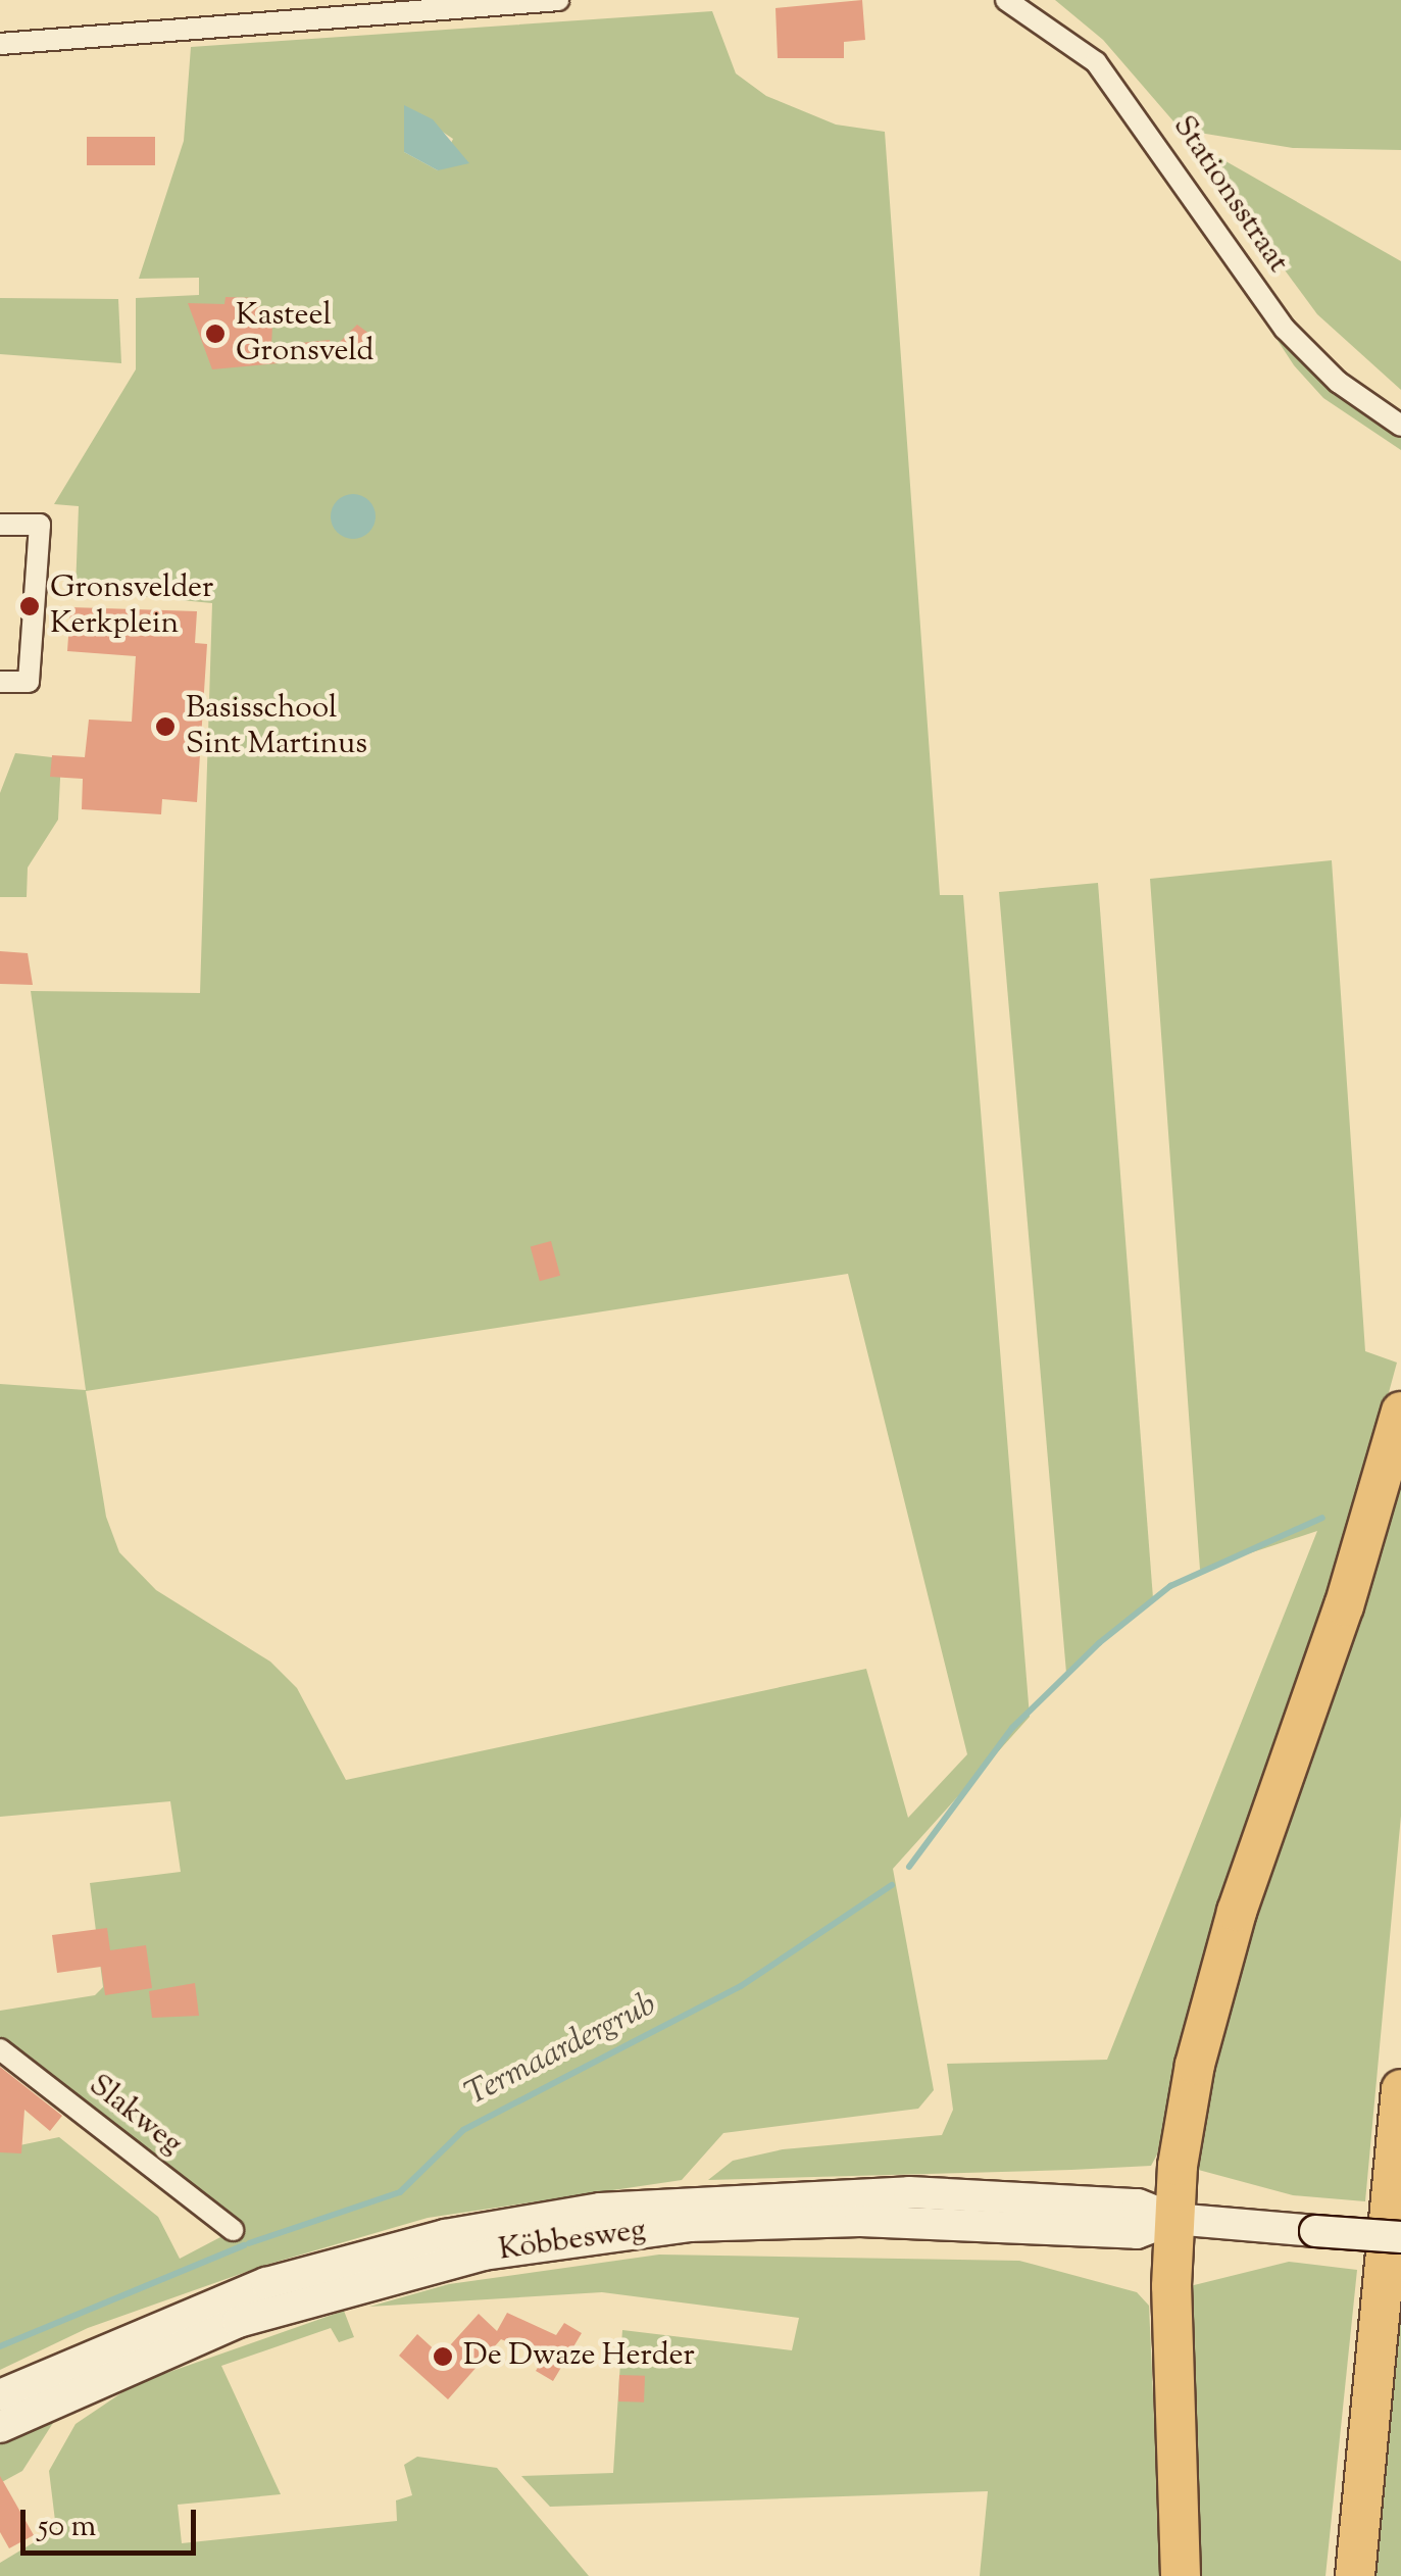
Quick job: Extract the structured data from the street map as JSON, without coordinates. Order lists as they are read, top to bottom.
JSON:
{
  "streets": {
    "main road": ["Köbbesweg"],
    "street": ["Stationsstraat", "Slakweg"]
  },
  "water": ["Termaardergrub"],
  "places": [
    "Kasteel Gronsveld",
    "Gronsvelder Kerkplein",
    "Basisschool Sint Martinus",
    "De Dwaze Herder"
  ],
  "scale_bar": "50 m"
}
